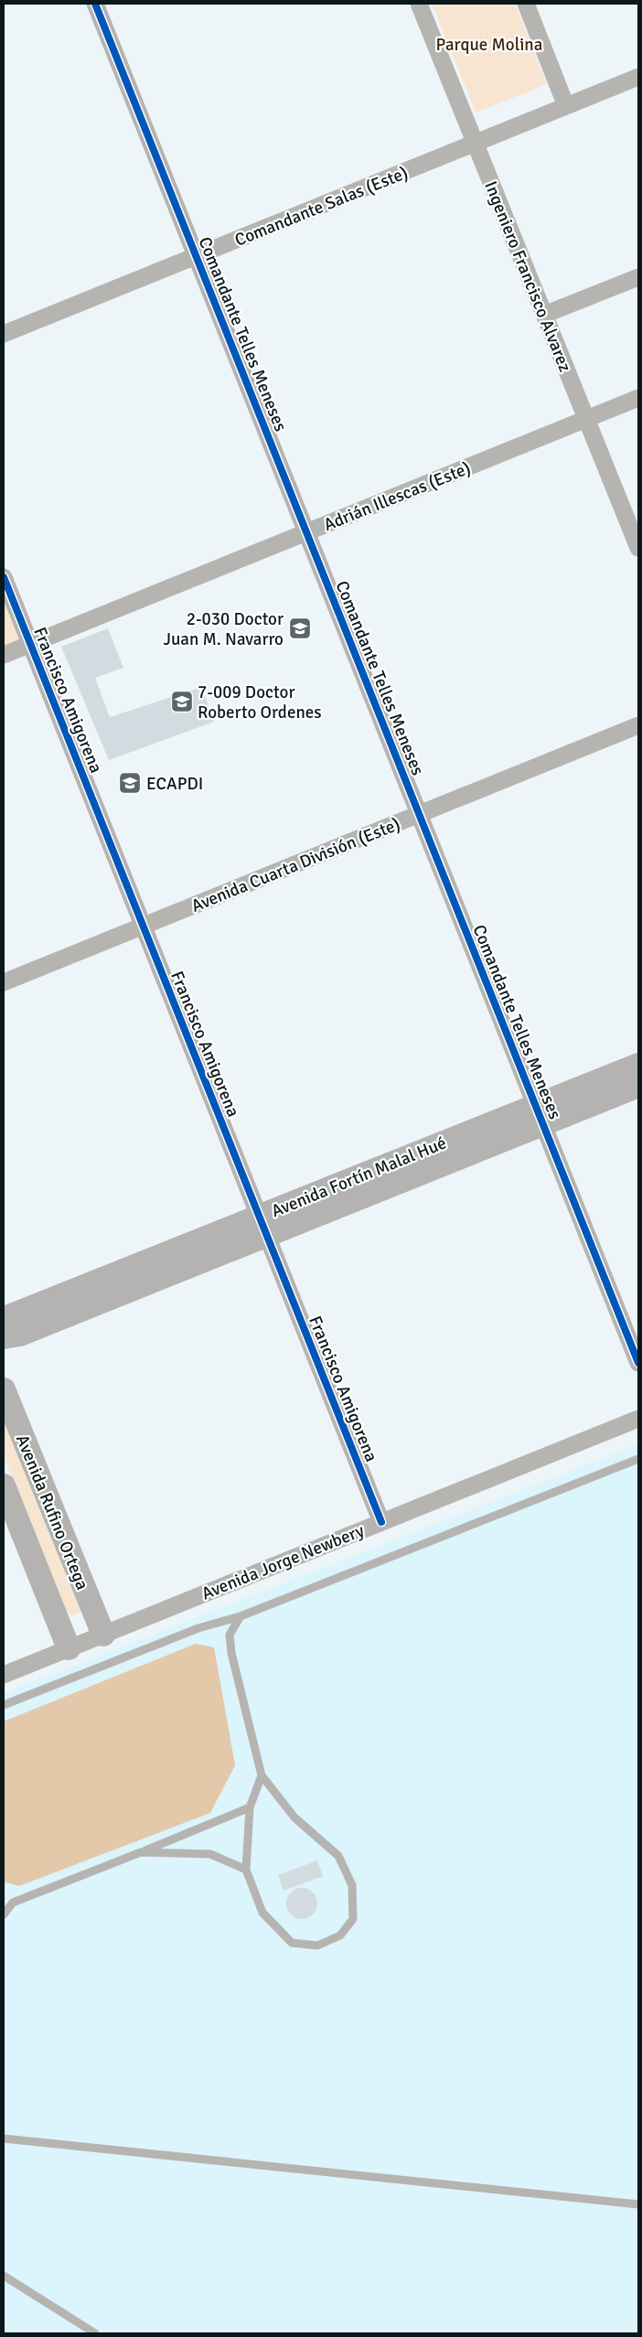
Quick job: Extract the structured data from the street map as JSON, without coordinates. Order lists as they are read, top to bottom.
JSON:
{
  "streets": {
    "street": [
      "Comandante Salas (Este)",
      "Ingeniero Francisco Alvarez",
      "Comandante Telles Meneses",
      "Adrián Illescas (Este)",
      "Francisco Amigorena",
      "Avenida Cuarta División (Este)",
      "Avenida Fortín Malal Hué",
      "Avenida Rufino Ortega",
      "Avenida Jorge Newbery"
    ]
  },
  "crossings": [
    ["Comandante Salas (Este)", "Ingeniero Francisco Alvarez"],
    ["Comandante Salas (Este)", "Comandante Telles Meneses"],
    ["Ingeniero Francisco Alvarez", "Adrián Illescas (Este)"],
    ["Comandante Telles Meneses", "Adrián Illescas (Este)"],
    ["Comandante Telles Meneses", "Avenida Cuarta División (Este)"],
    ["Comandante Telles Meneses", "Avenida Fortín Malal Hué"],
    ["Adrián Illescas (Este)", "Francisco Amigorena"],
    ["Francisco Amigorena", "Avenida Cuarta División (Este)"],
    ["Francisco Amigorena", "Avenida Fortín Malal Hué"],
    ["Francisco Amigorena", "Avenida Jorge Newbery"],
    ["Avenida Rufino Ortega", "Avenida Jorge Newbery"]
  ],
  "parks": ["Parque Molina"],
  "places": {
    "school or university": ["2-030 Doctor Juan M. Navarro", "7-009 Doctor Roberto Ordenes", "ECAPDI"]
  }
}
